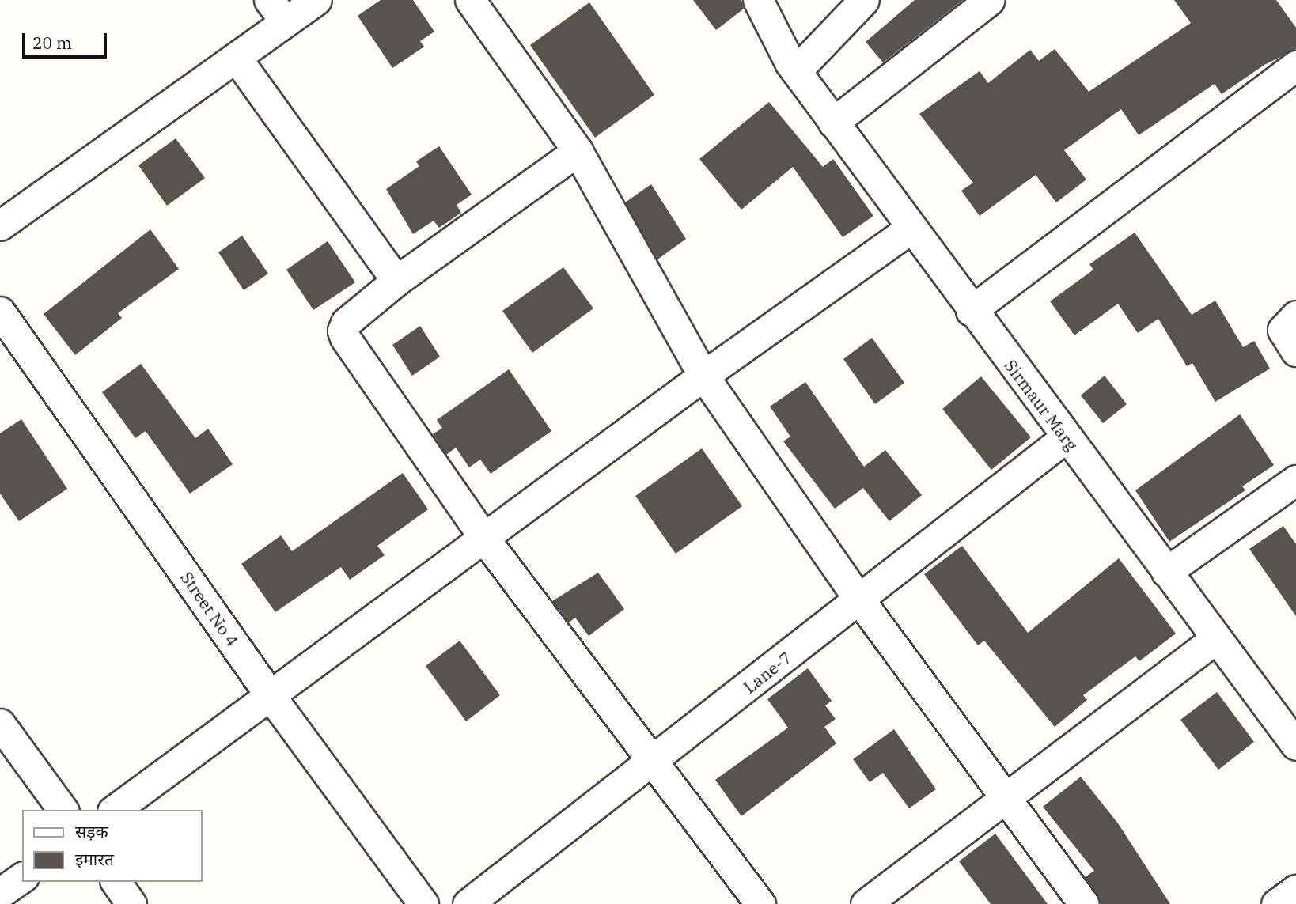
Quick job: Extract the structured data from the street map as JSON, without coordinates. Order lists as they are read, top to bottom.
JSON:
{
  "streets": {
    "street": ["Sirmaur Marg", "Street No 4", "Lane-7"]
  },
  "crossings": [
    ["Sirmaur Marg", "Lane-7"]
  ],
  "legend": ["सड़क", "इमारत"],
  "scale_bar": "20 m"
}
